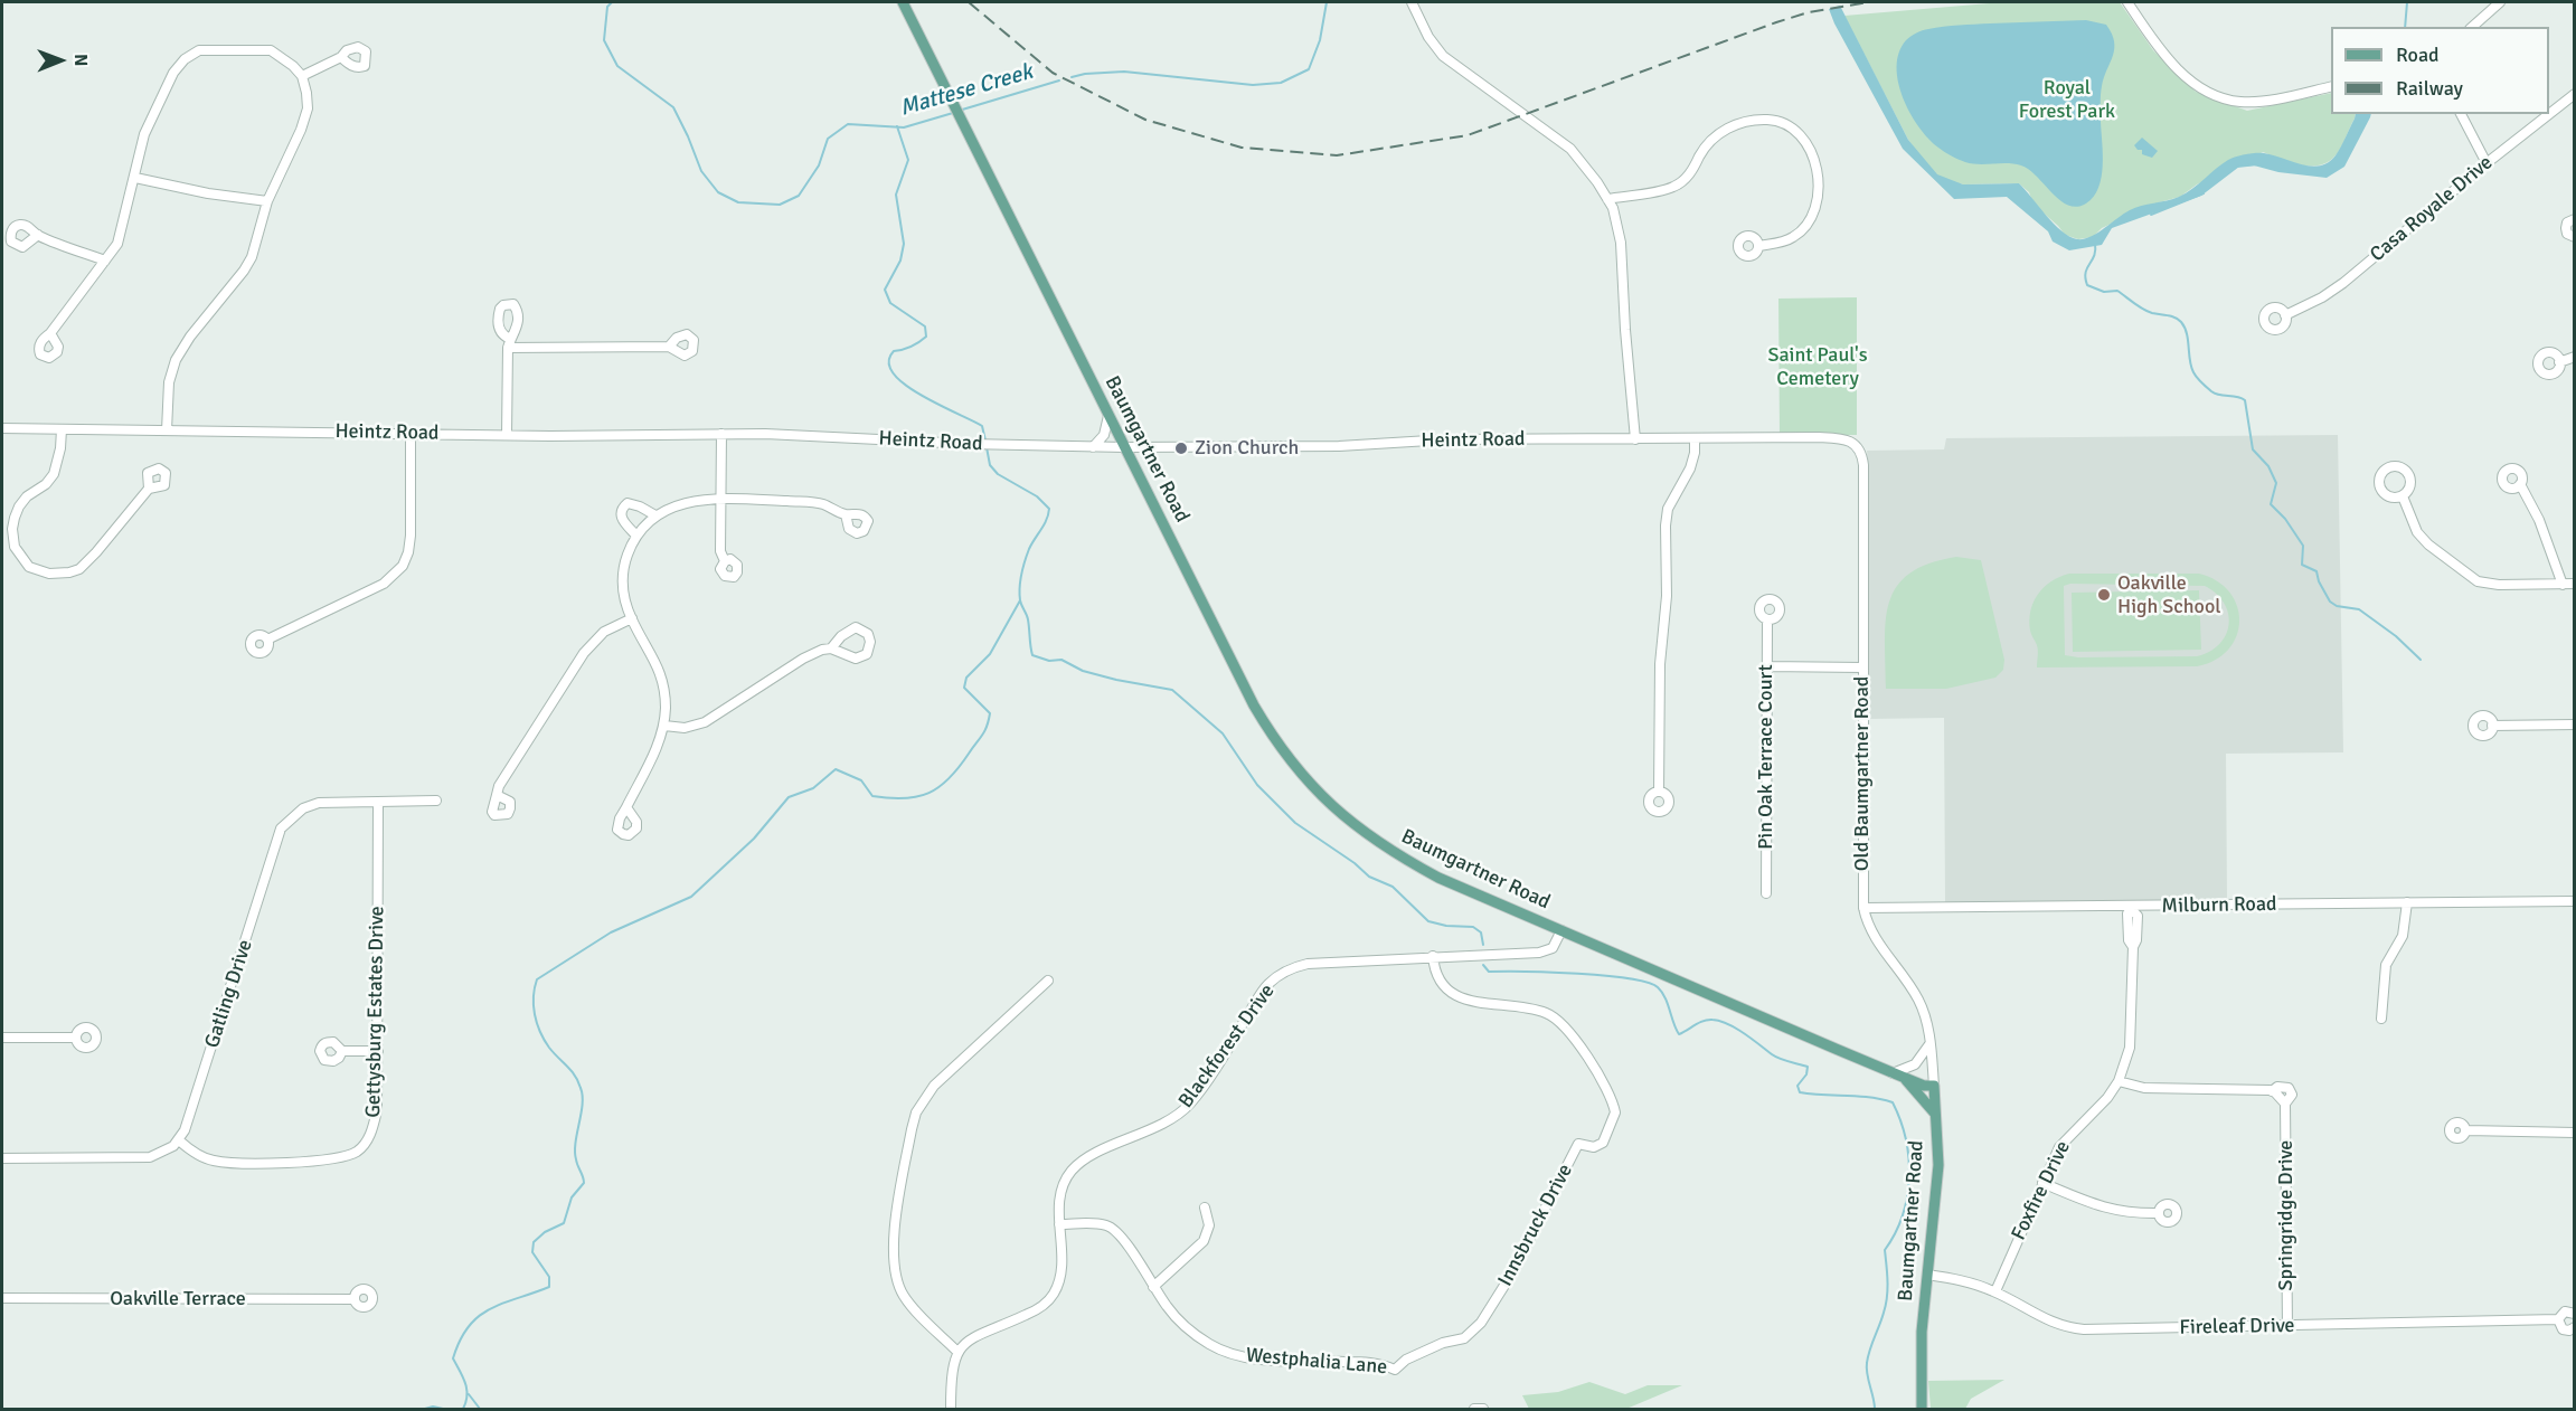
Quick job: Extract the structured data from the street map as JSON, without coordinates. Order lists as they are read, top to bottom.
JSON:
{
  "streets": {
    "main road": ["Baumgartner Road"],
    "street": [
      "Casa Royale Drive",
      "Heintz Road",
      "Pin Oak Terrace Court",
      "Old Baumgartner Road",
      "Milburn Road",
      "Gatling Drive",
      "Gettysburg Estates Drive",
      "Blackforest Drive",
      "Foxfire Drive",
      "Springridge Drive",
      "Innsbruck Drive",
      "Oakville Terrace",
      "Fireleaf Drive",
      "Westphalia Lane"
    ]
  },
  "crossings": [
    ["Heintz Road", "Baumgartner Road"],
    ["Heintz Road", "Old Baumgartner Road"],
    ["Baumgartner Road", "Old Baumgartner Road"],
    ["Baumgartner Road", "Blackforest Drive"],
    ["Baumgartner Road", "Fireleaf Drive"],
    ["Old Baumgartner Road", "Milburn Road"],
    ["Milburn Road", "Foxfire Drive"],
    ["Gatling Drive", "Gettysburg Estates Drive"],
    ["Blackforest Drive", "Innsbruck Drive"],
    ["Blackforest Drive", "Westphalia Lane"],
    ["Foxfire Drive", "Springridge Drive"],
    ["Foxfire Drive", "Fireleaf Drive"],
    ["Springridge Drive", "Fireleaf Drive"],
    ["Innsbruck Drive", "Westphalia Lane"]
  ],
  "water": ["Mattese Creek"],
  "parks": ["Royal Forest Park", "Saint Paul's Cemetery"],
  "places": ["Zion Church", "Oakville High School"],
  "legend": ["Road", "Railway"],
  "north": "right"
}
